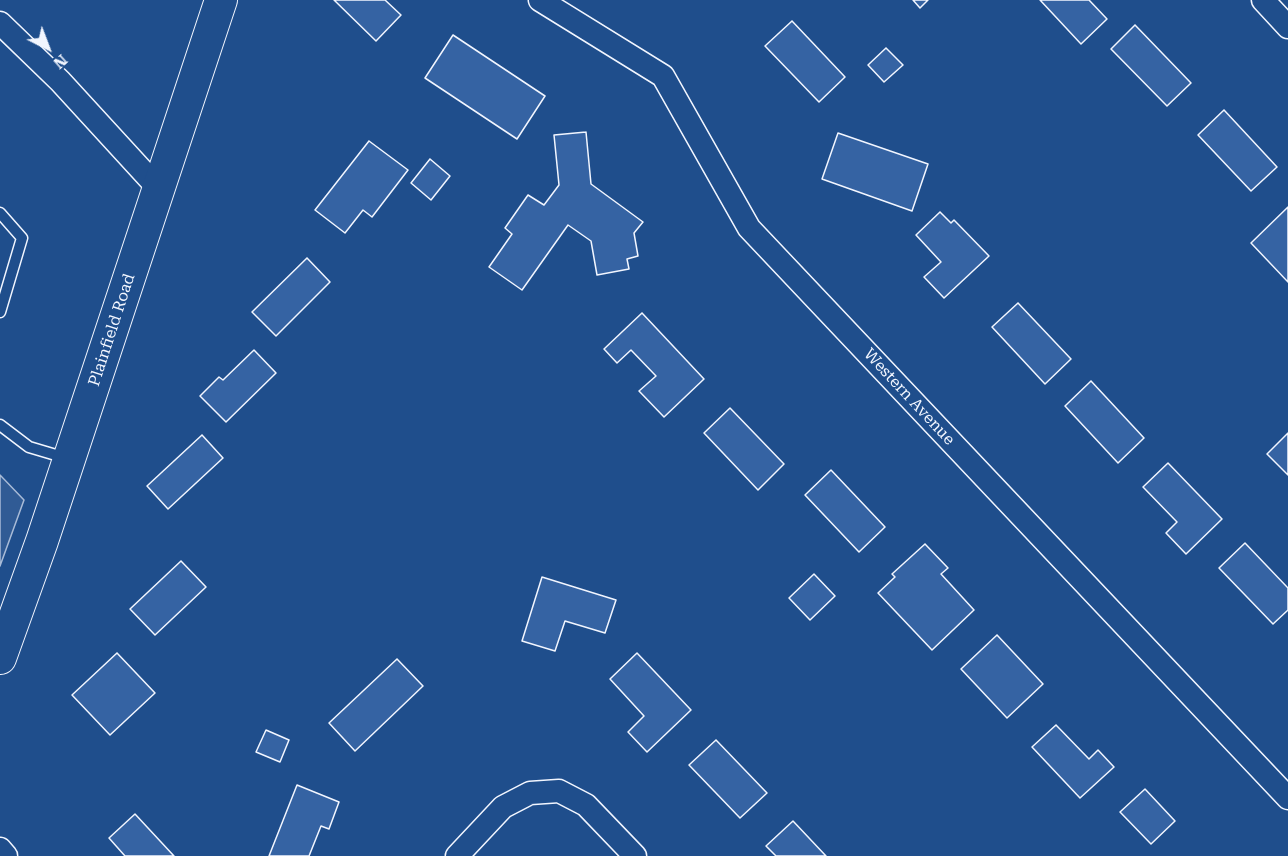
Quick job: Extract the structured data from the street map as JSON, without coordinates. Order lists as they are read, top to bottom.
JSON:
{
  "streets": {
    "main road": ["Plainfield Road"],
    "street": ["Western Avenue"]
  },
  "north": "bottom right"
}
